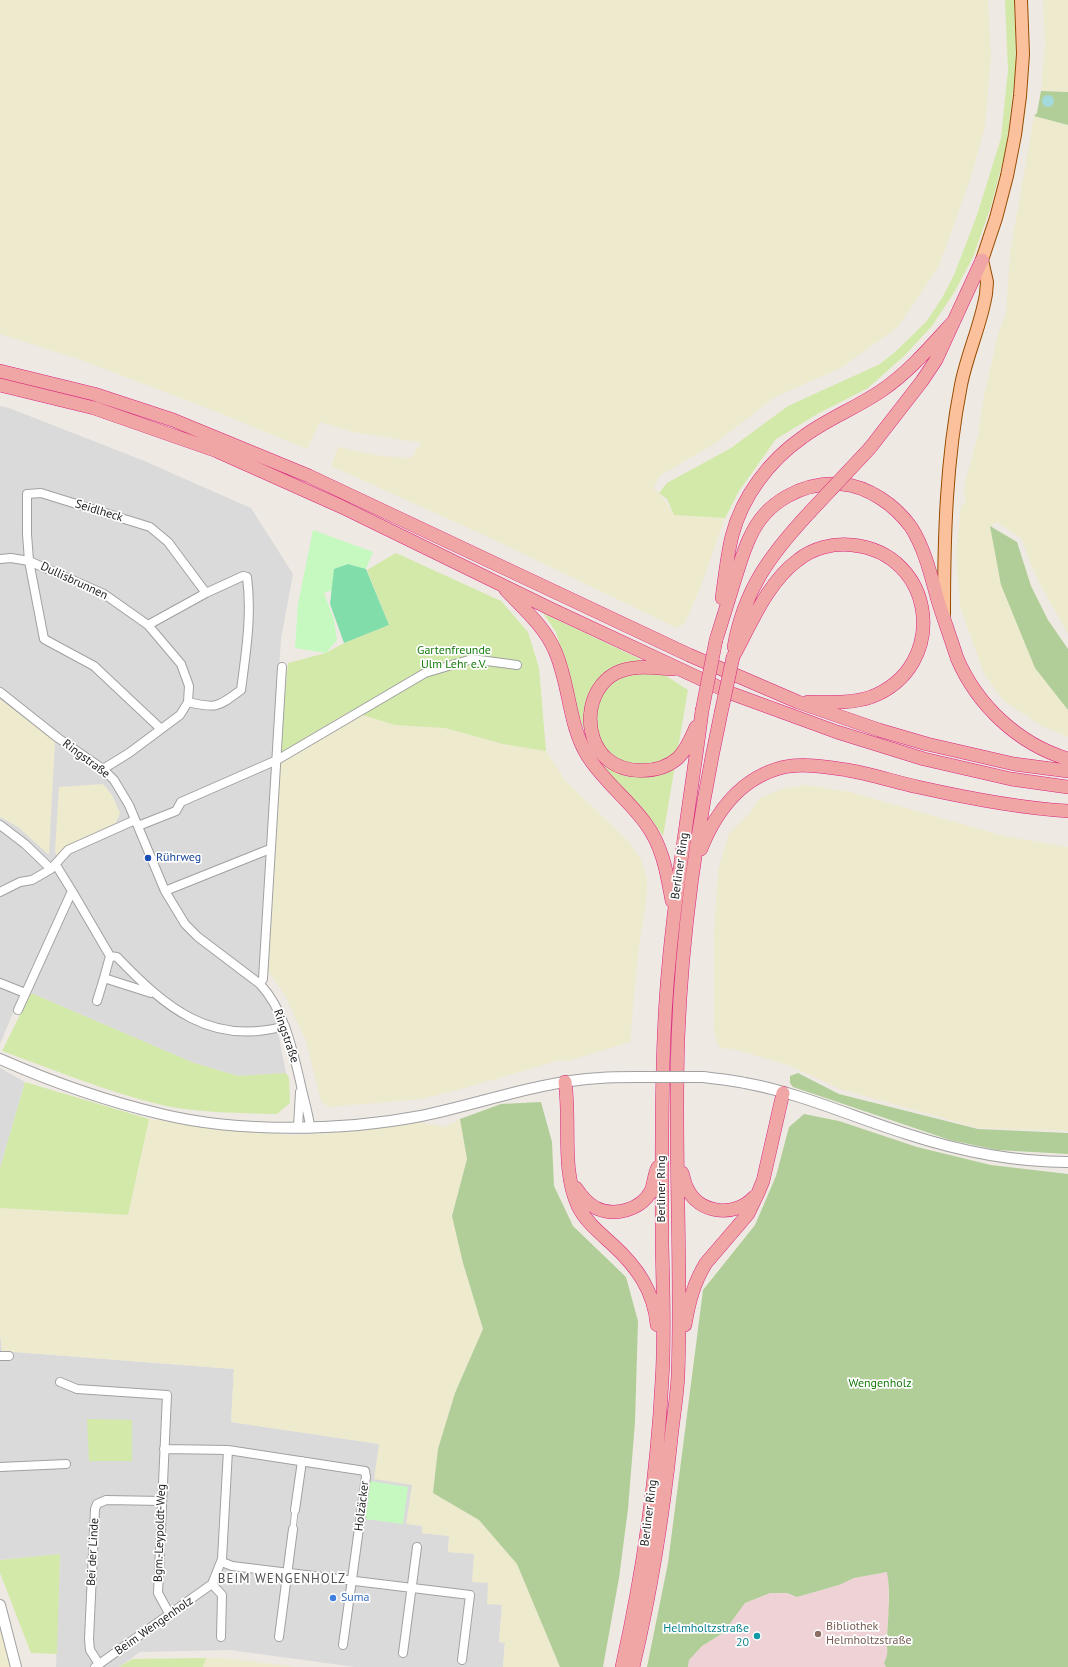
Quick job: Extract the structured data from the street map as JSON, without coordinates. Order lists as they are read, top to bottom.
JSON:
{
  "streets": {
    "highway": ["Berliner Ring"],
    "street": [
      "Seidlheck",
      "Dullisbrunnen",
      "Ringstraße",
      "Holzäcker",
      "Bgm.-Leypoldt-Weg",
      "Bei der Linde",
      "Beim Wengenholz"
    ]
  },
  "crossings": [
    ["Seidlheck", "Dullisbrunnen"],
    ["Holzäcker", "Beim Wengenholz"],
    ["Bgm.-Leypoldt-Weg", "Bei der Linde"],
    ["Bgm.-Leypoldt-Weg", "Beim Wengenholz"],
    ["Bei der Linde", "Beim Wengenholz"]
  ],
  "districts": ["BEIM WENGENHOLZ"],
  "parks": ["Gartenfreunde Ulm Lehr e.V.", "Wengenholz"],
  "places": [
    "Rührweg",
    "Suma",
    "Bibliothek Helmholtzstraße",
    "Helmholtzstraße 20"
  ]
}
